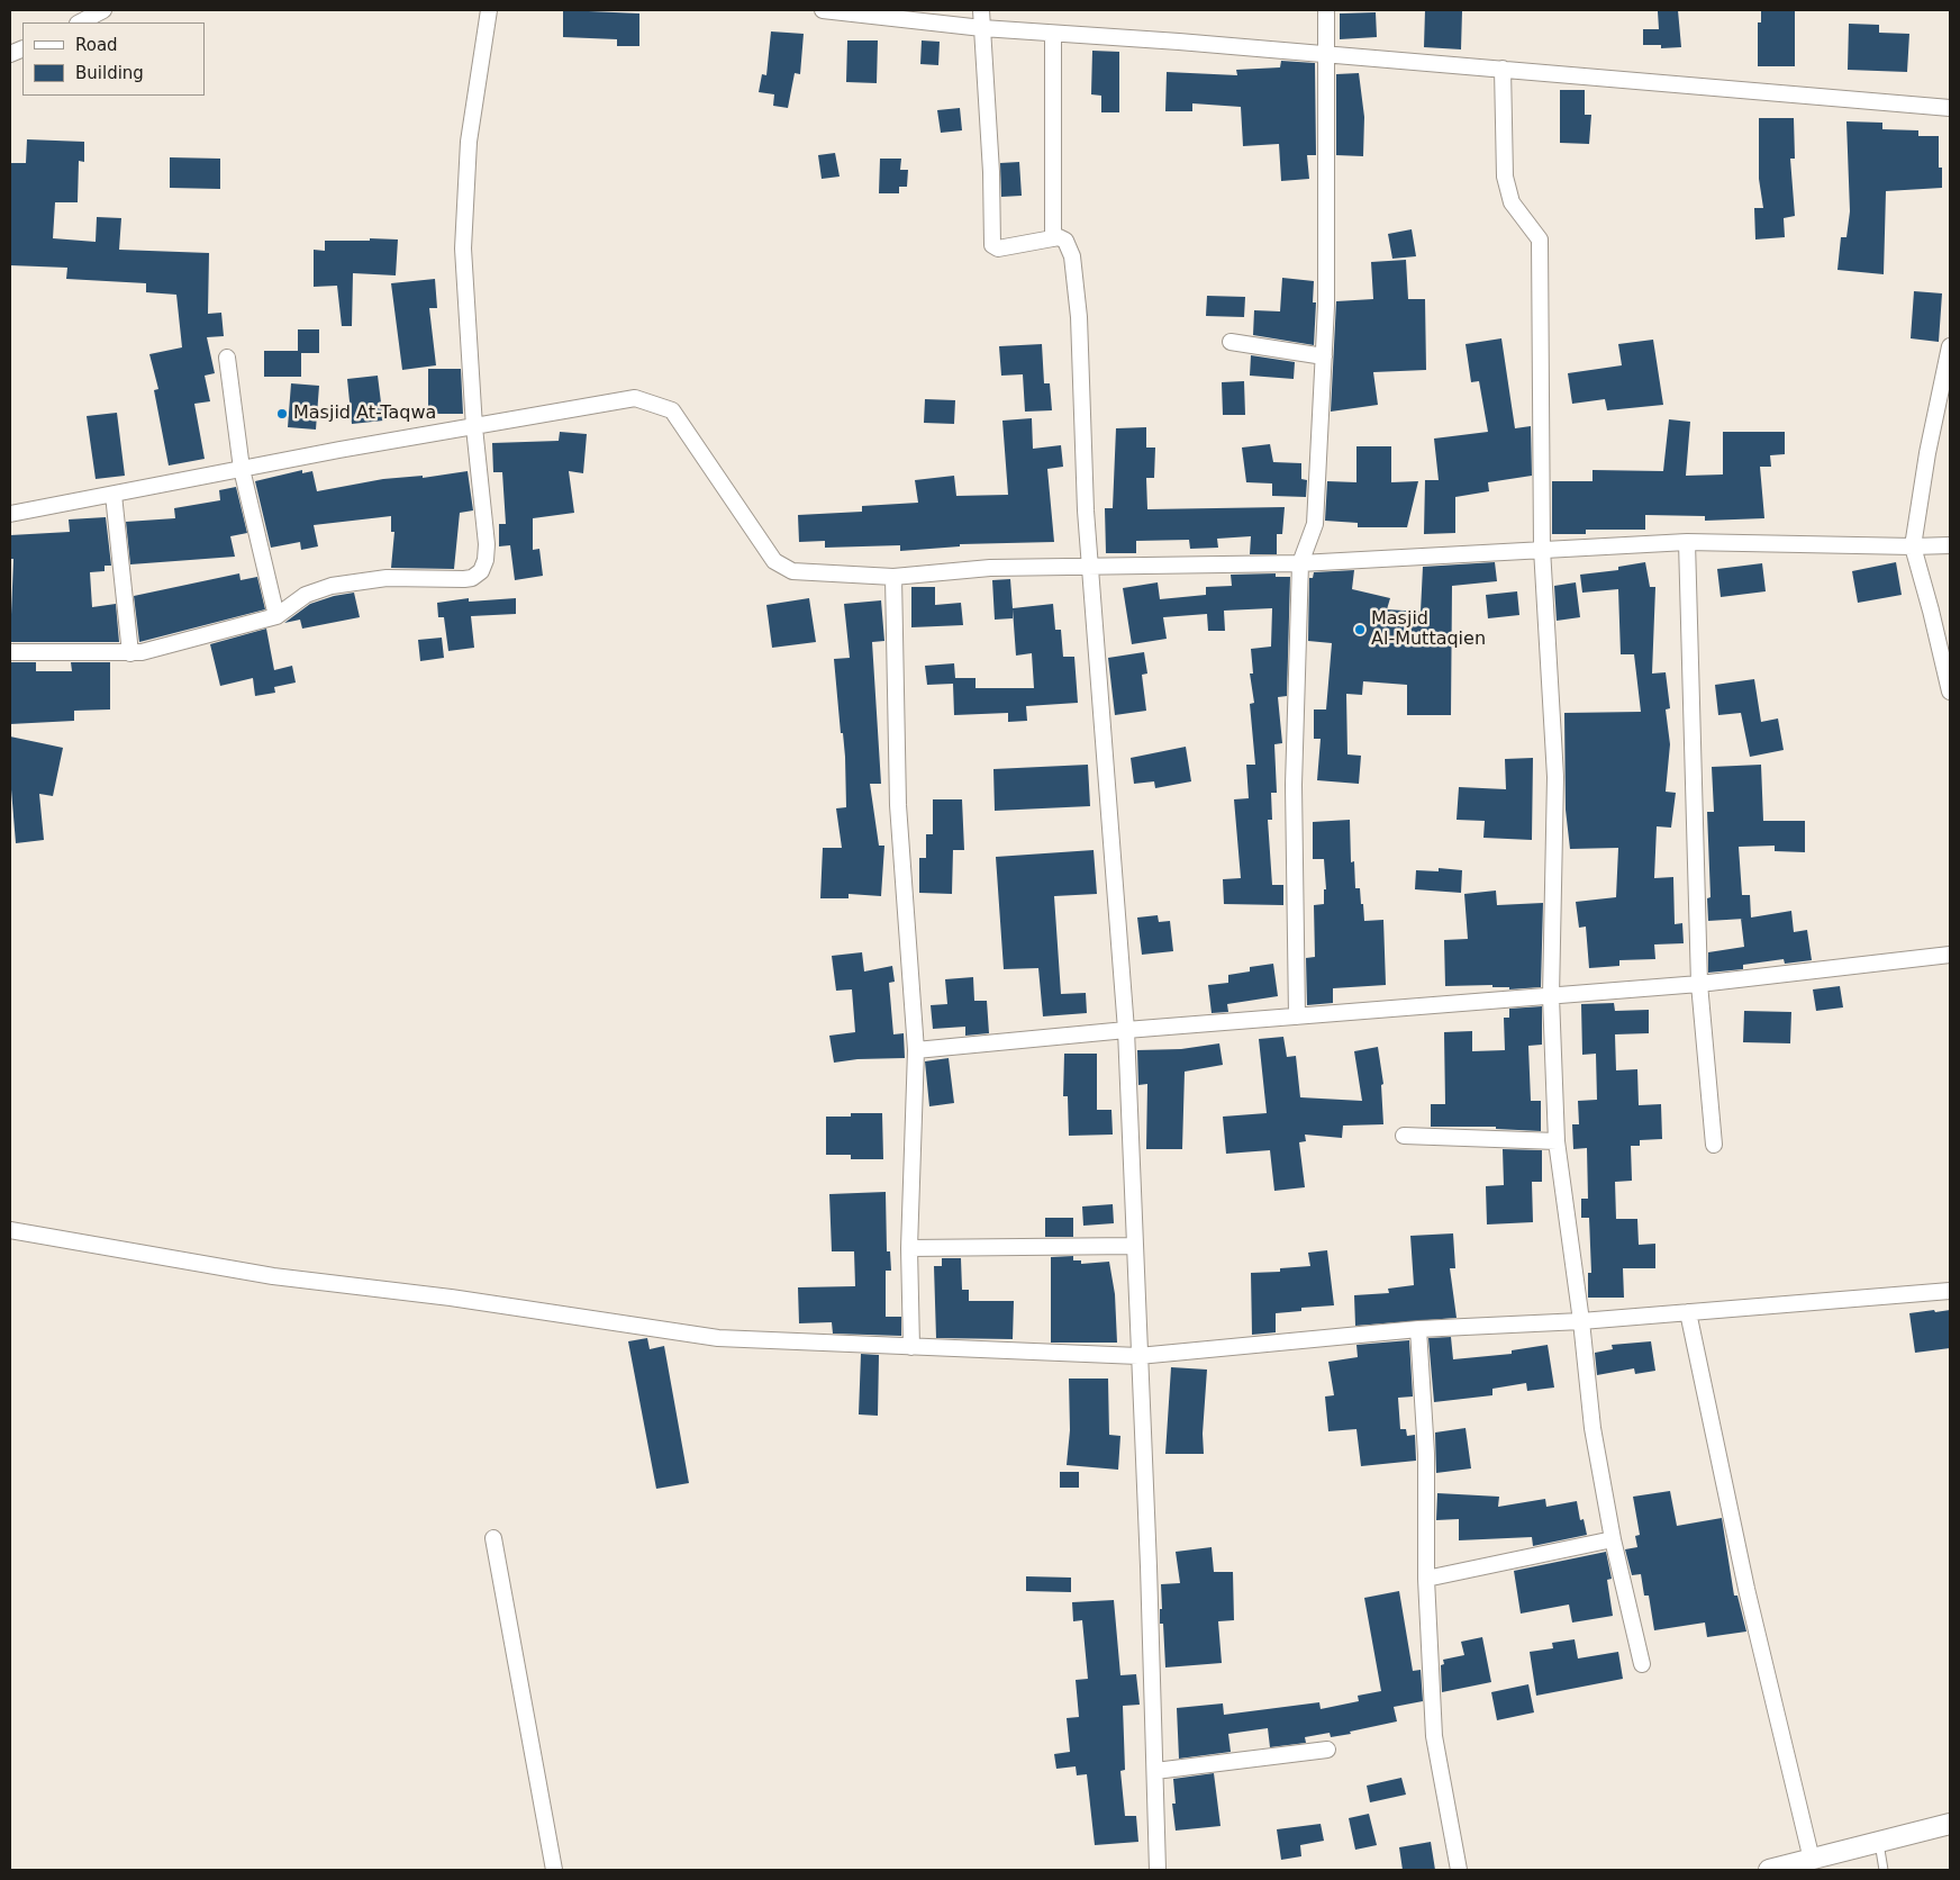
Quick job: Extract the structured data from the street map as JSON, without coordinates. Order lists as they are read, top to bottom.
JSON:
{
  "places": ["Masjid At-Taqwa", "Masjid Al-Muttaqien"],
  "legend": ["Road", "Building"]
}
